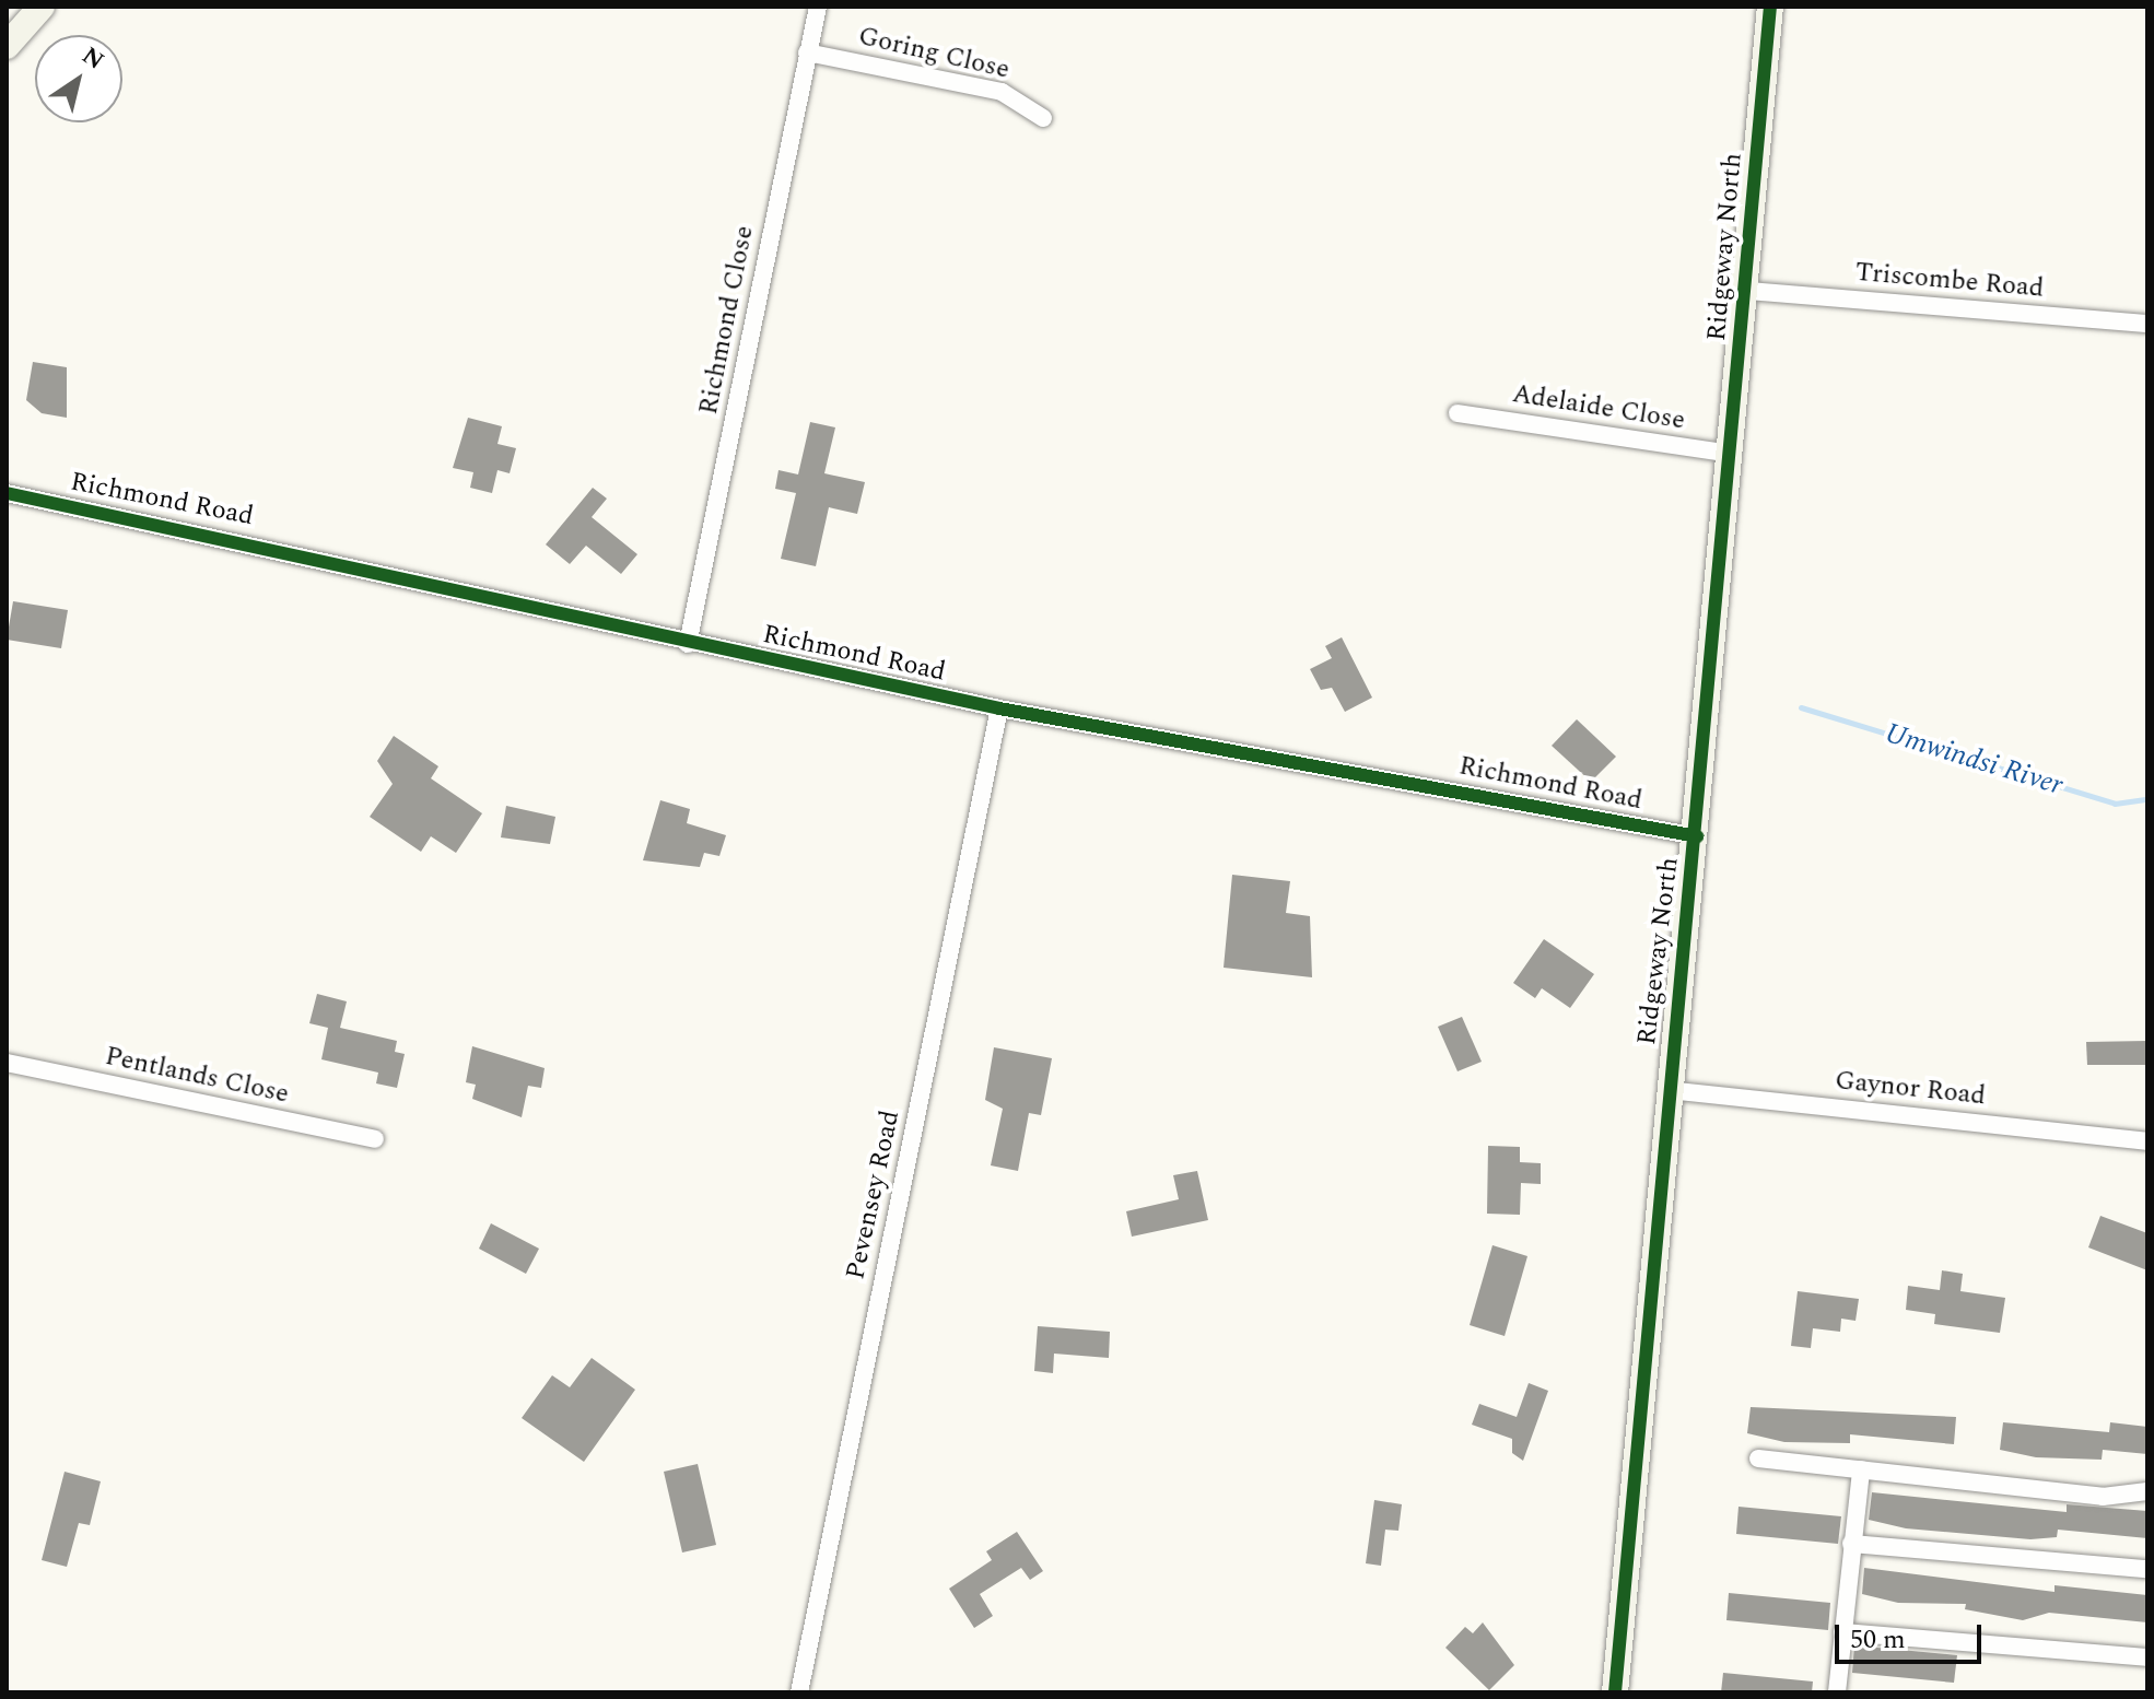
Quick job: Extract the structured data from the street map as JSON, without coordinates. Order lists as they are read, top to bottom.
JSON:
{
  "streets": {
    "street": [
      "Goring Close",
      "Ridgeway North",
      "Triscombe Road",
      "Richmond Close",
      "Adelaide Close",
      "Richmond Road",
      "Pentlands Close",
      "Gaynor Road",
      "Pevensey Road"
    ]
  },
  "crossings": [
    ["Goring Close", "Richmond Close"],
    ["Ridgeway North", "Triscombe Road"],
    ["Ridgeway North", "Adelaide Close"],
    ["Ridgeway North", "Richmond Road"],
    ["Ridgeway North", "Gaynor Road"],
    ["Richmond Close", "Richmond Road"],
    ["Richmond Road", "Pevensey Road"]
  ],
  "water": ["Umwindsi River"],
  "scale_bar": "50 m",
  "north": "top right"
}
